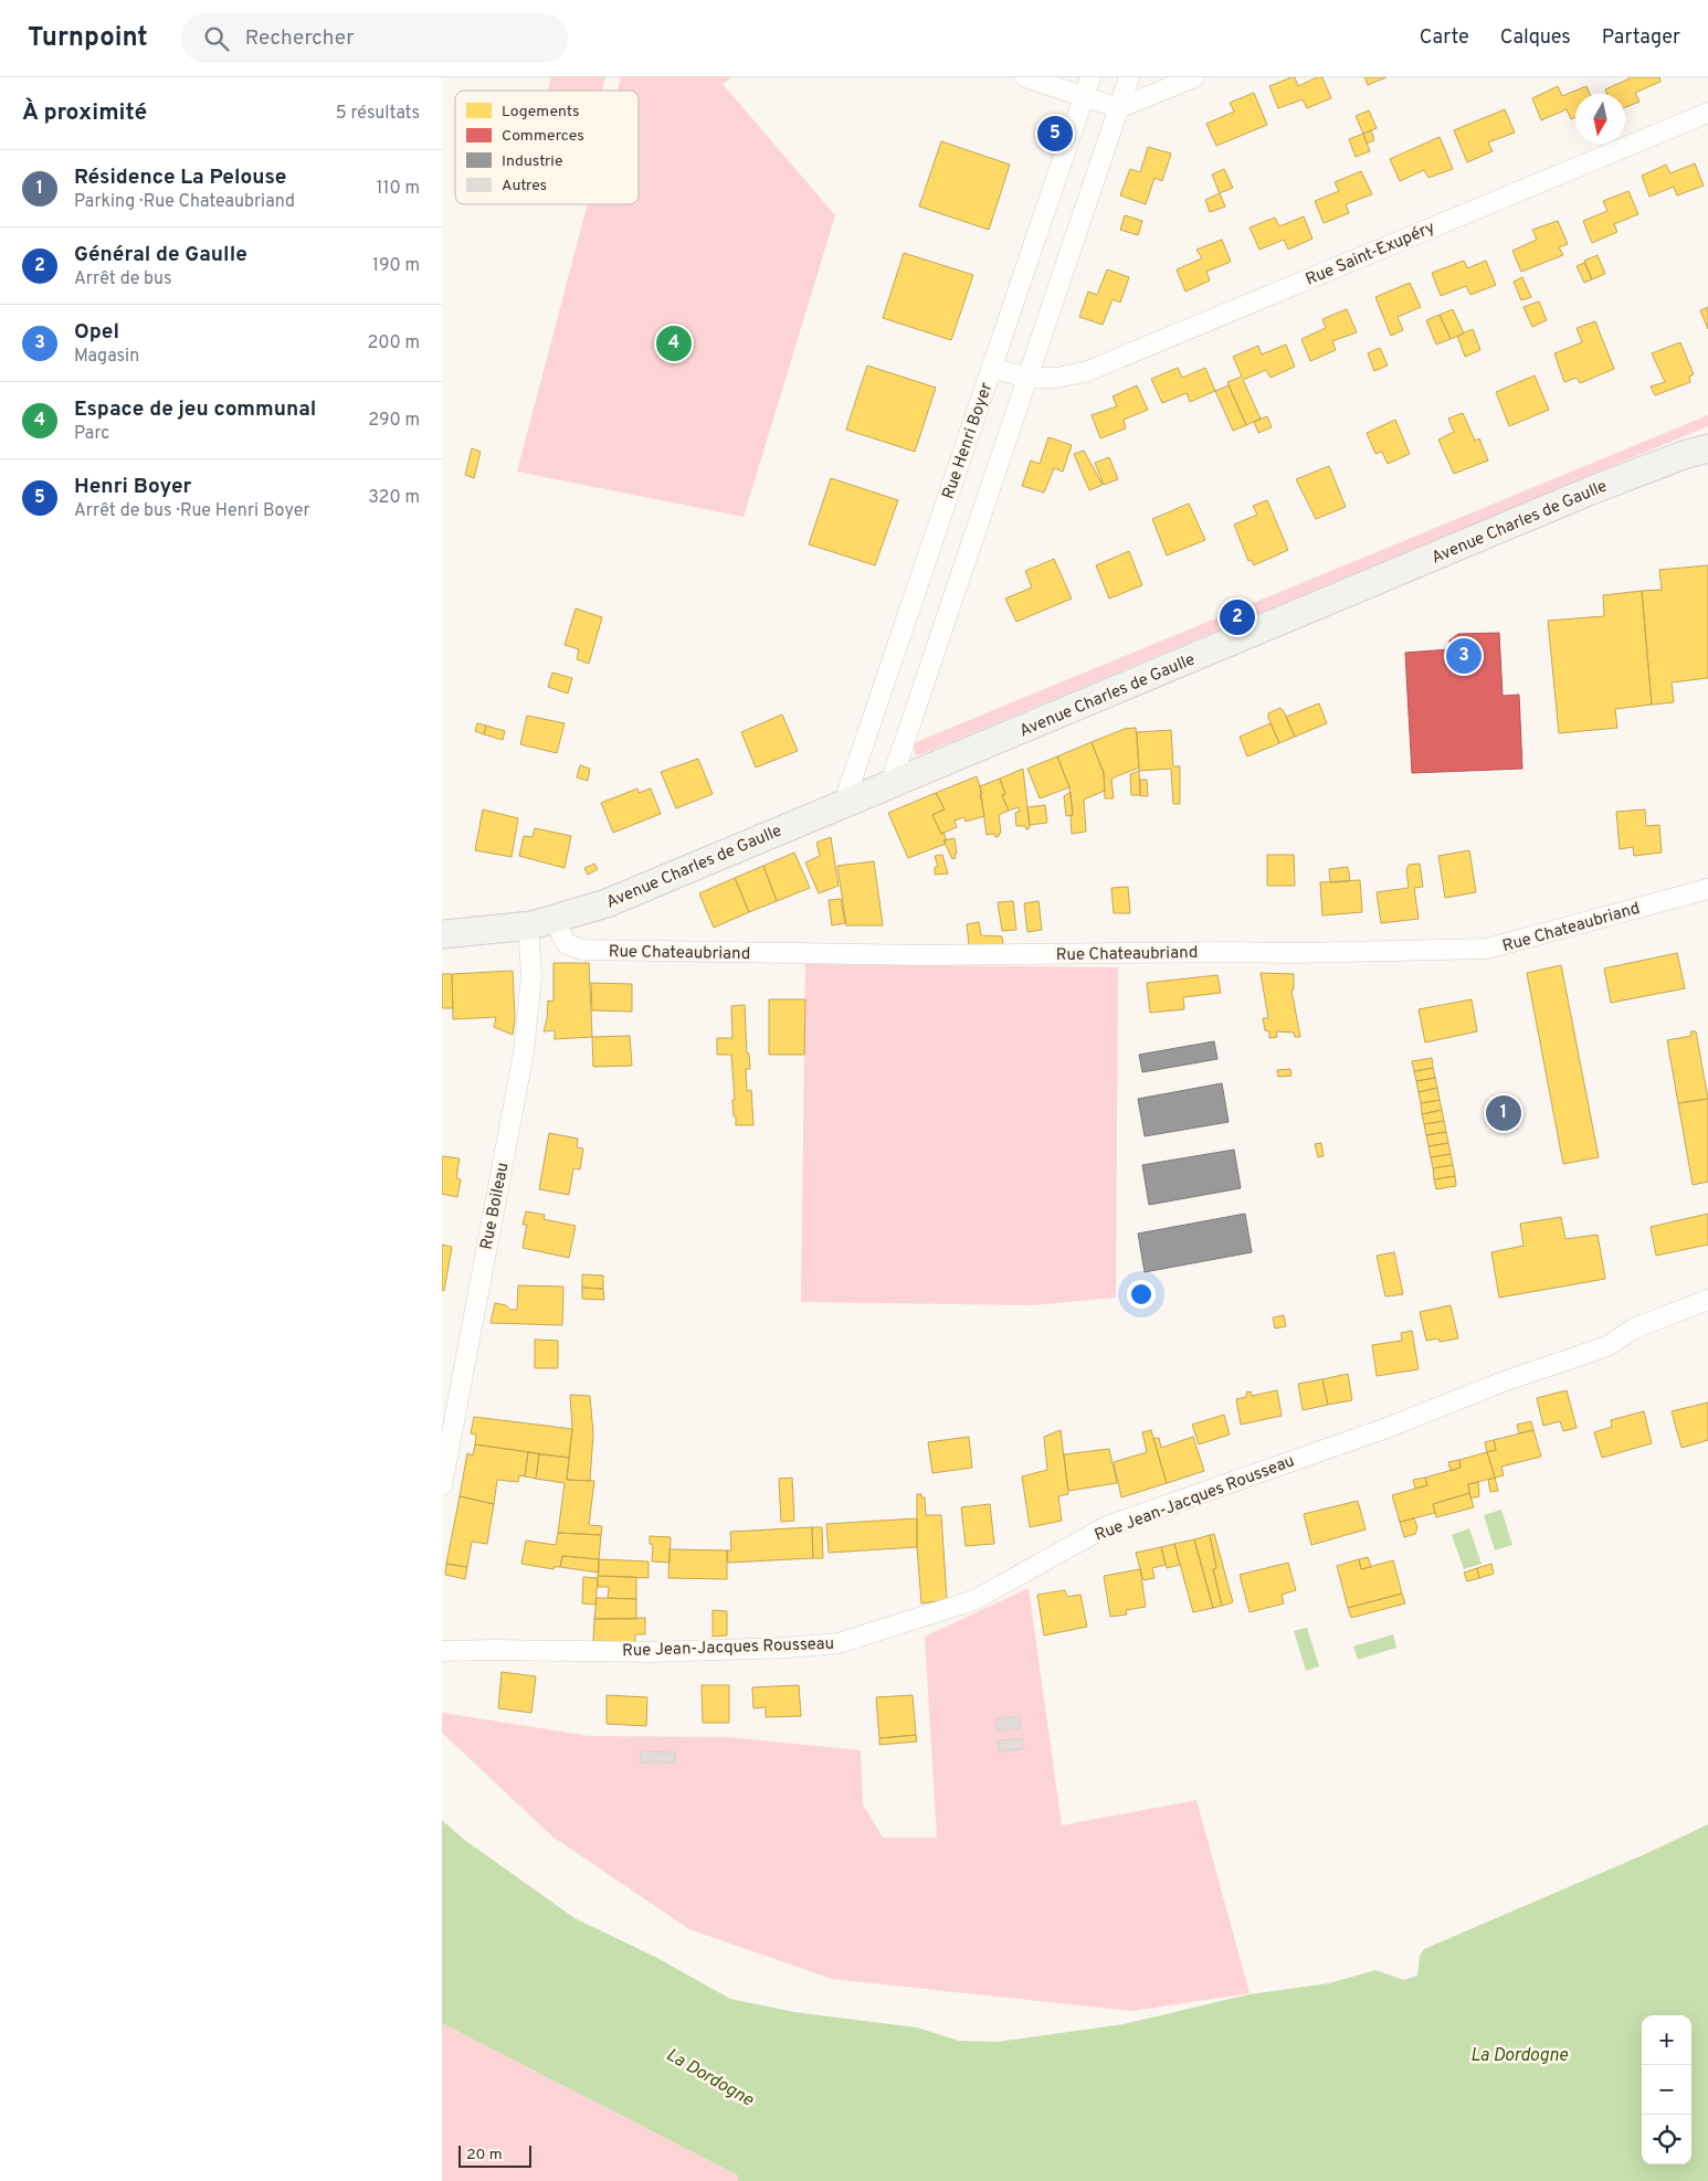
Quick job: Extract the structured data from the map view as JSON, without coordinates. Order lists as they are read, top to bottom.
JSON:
{
  "streets": {
    "main road": ["Avenue Charles de Gaulle"],
    "street": [
      "Rue Saint-Exupéry",
      "Rue Henri Boyer",
      "Rue Chateaubriand",
      "Rue Boileau",
      "Rue Jean-Jacques Rousseau"
    ]
  },
  "crossings": [
    ["Rue Saint-Exupéry", "Rue Henri Boyer"],
    ["Rue Henri Boyer", "Avenue Charles de Gaulle"],
    ["Avenue Charles de Gaulle", "Rue Chateaubriand"],
    ["Avenue Charles de Gaulle", "Rue Boileau"],
    ["Rue Chateaubriand", "Rue Boileau"]
  ],
  "water": ["La Dordogne"],
  "legend": [
    "Logements",
    "Commerces",
    "Industrie",
    "Autres"
  ],
  "scale_bar": "20 m",
  "north": "bottom",
  "page": {
    "header": "Turnpoint",
    "search": "Rechercher",
    "nav": ["Carte", "Calques", "Partager"],
    "heading": ["À proximité", "5 résultats"],
    "pins": [
      "5",
      "4",
      "2",
      "3",
      "1"
    ],
    "list": [
      {
        "mark": "1",
        "name": "Résidence La Pelouse",
        "note": "Parking · Rue Chateaubriand",
        "value": "110 m"
      },
      {
        "mark": "2",
        "name": "Général de Gaulle",
        "note": "Arrêt de bus",
        "value": "190 m"
      },
      {
        "mark": "3",
        "name": "Opel",
        "note": "Magasin",
        "value": "200 m"
      },
      {
        "mark": "4",
        "name": "Espace de jeu communal",
        "note": "Parc",
        "value": "290 m"
      },
      {
        "mark": "5",
        "name": "Henri Boyer",
        "note": "Arrêt de bus · Rue Henri Boyer",
        "value": "320 m"
      }
    ],
    "map_buttons": ["+", "−"],
    "scale": "20 m"
  }
}
